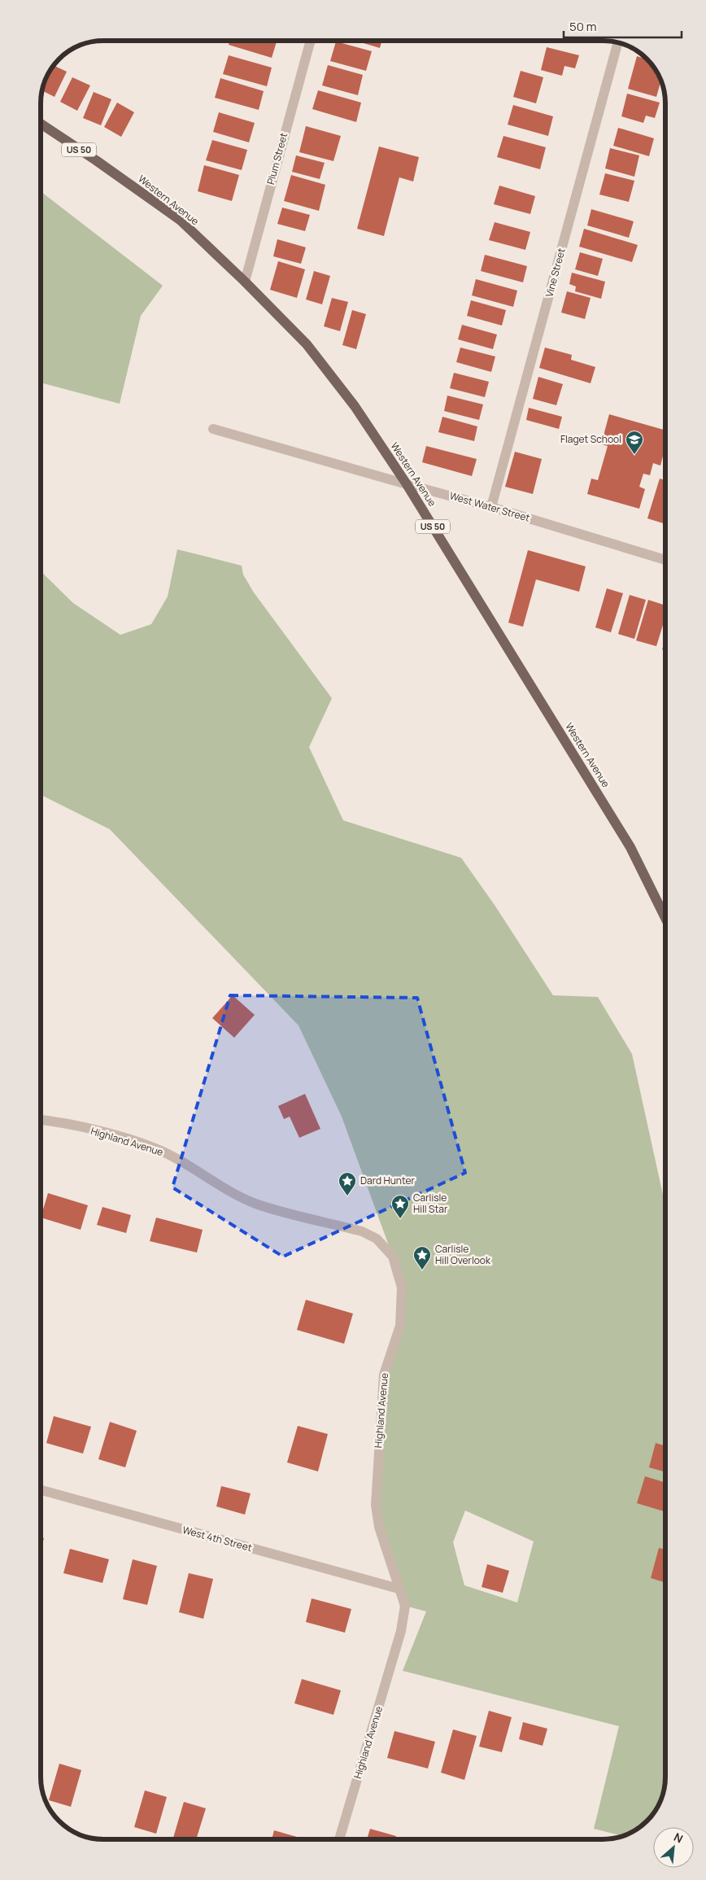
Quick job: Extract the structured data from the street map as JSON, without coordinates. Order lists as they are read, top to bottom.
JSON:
{
  "streets": {
    "main road": ["US 50", "Western Avenue"],
    "street": [
      "Plum Street",
      "Vine Street",
      "West Water Street",
      "Highland Avenue",
      "West 4th Street"
    ]
  },
  "crossings": [
    ["Plum Street", "Western Avenue"],
    ["Western Avenue", "West Water Street"],
    ["Vine Street", "West Water Street"],
    ["Highland Avenue", "West 4th Street"]
  ],
  "places": {
    "school or university": ["Flaget School"],
    "place": ["Dard Hunter", "Carlisle Hill Star", "Carlisle Hill Overlook"]
  },
  "scale_bar": "50 m",
  "north": "top right"
}
